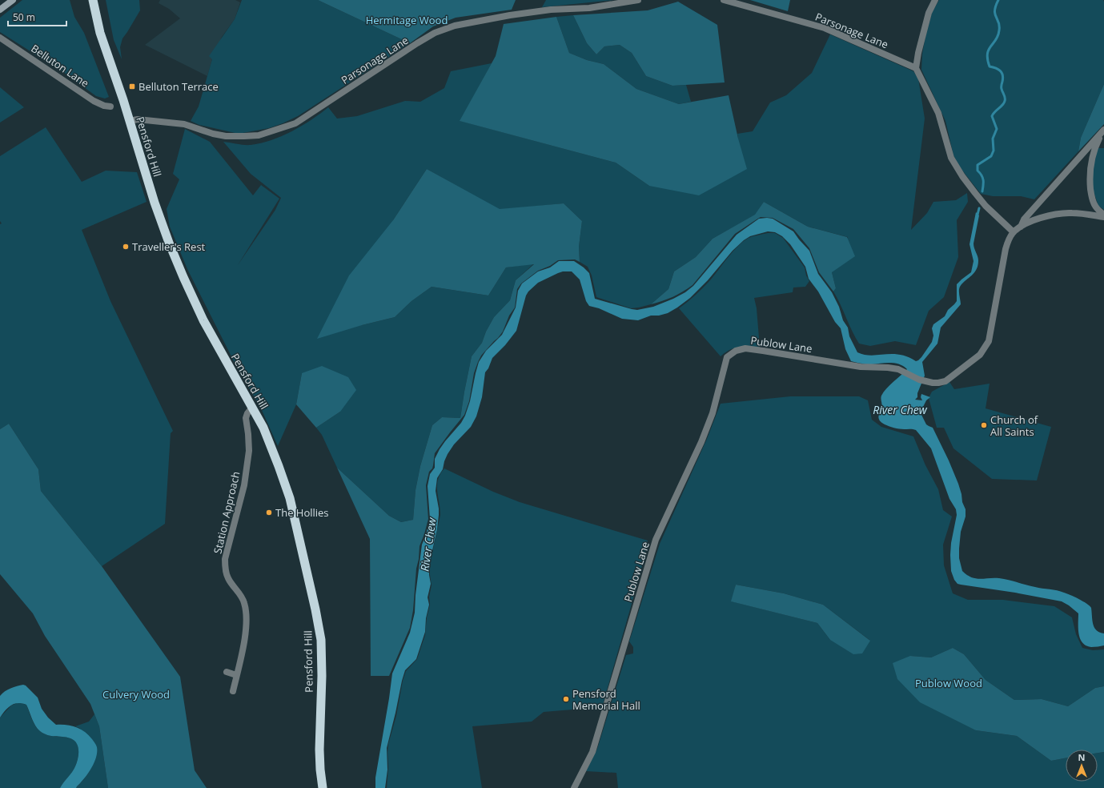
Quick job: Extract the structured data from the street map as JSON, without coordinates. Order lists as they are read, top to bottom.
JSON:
{
  "streets": {
    "highway": ["Pensford Hill"],
    "street": [
      "Parsonage Lane",
      "Belluton Lane",
      "Publow Lane",
      "Station Approach"
    ]
  },
  "crossings": [
    ["Parsonage Lane", "Pensford Hill"],
    ["Pensford Hill", "Station Approach"]
  ],
  "water": ["River Chew"],
  "parks": ["Hermitage Wood", "Publow Wood", "Culvery Wood"],
  "places": {
    "transit": ["Belluton Terrace"],
    "other": [
      "Traveller's Rest",
      "Church of All Saints",
      "The Hollies",
      "Pensford Memorial Hall"
    ]
  },
  "scale_bar": "50 m",
  "north": "top"
}
